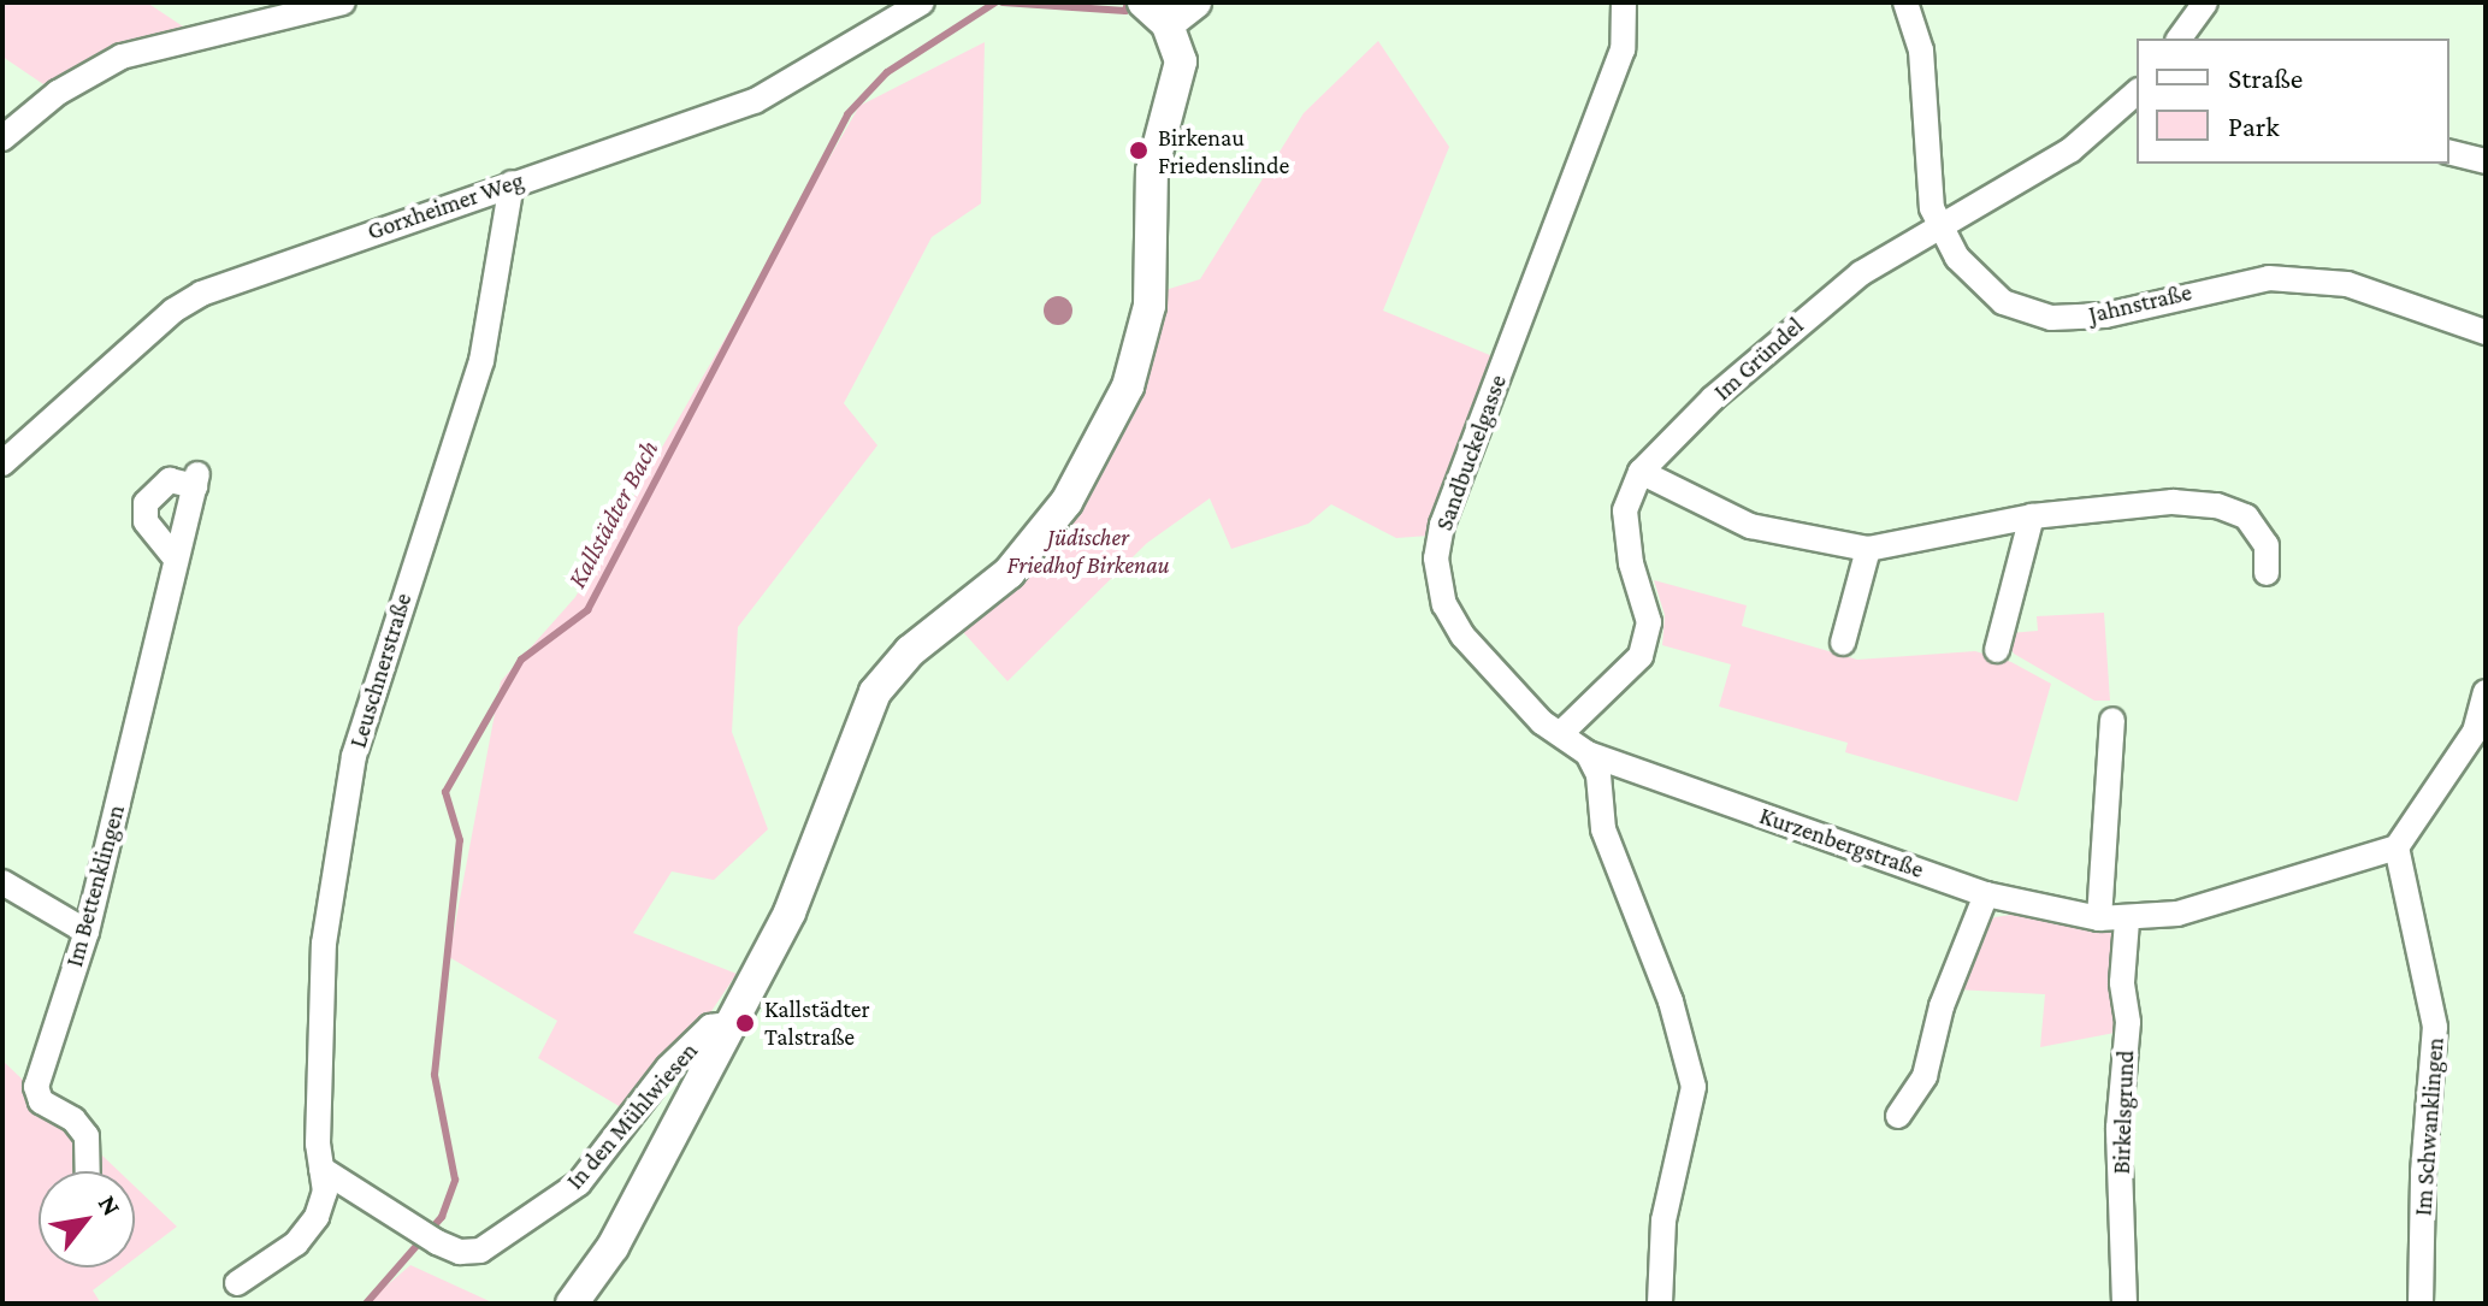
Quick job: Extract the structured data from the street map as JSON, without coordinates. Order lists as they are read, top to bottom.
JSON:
{
  "streets": {
    "street": [
      "Gorxheimer Weg",
      "Jahnstraße",
      "Im Gründel",
      "Sandbuckelgasse",
      "Leuschnerstraße",
      "Kurzenbergstraße",
      "Im Bettenklingen",
      "Birkelsgrund",
      "In den Mühlwiesen",
      "Im Schwanklingen"
    ]
  },
  "crossings": [
    ["Gorxheimer Weg", "Leuschnerstraße"],
    ["Jahnstraße", "Im Gründel"],
    ["Im Gründel", "Sandbuckelgasse"],
    ["Sandbuckelgasse", "Kurzenbergstraße"],
    ["Leuschnerstraße", "In den Mühlwiesen"],
    ["Kurzenbergstraße", "Birkelsgrund"],
    ["Kurzenbergstraße", "Im Schwanklingen"]
  ],
  "water": ["Kallstädter Bach"],
  "parks": ["Jüdischer Friedhof Birkenau"],
  "places": ["Birkenau Friedenslinde", "Kallstädter Talstraße"],
  "legend": ["Straße", "Park"],
  "north": "top right"
}
